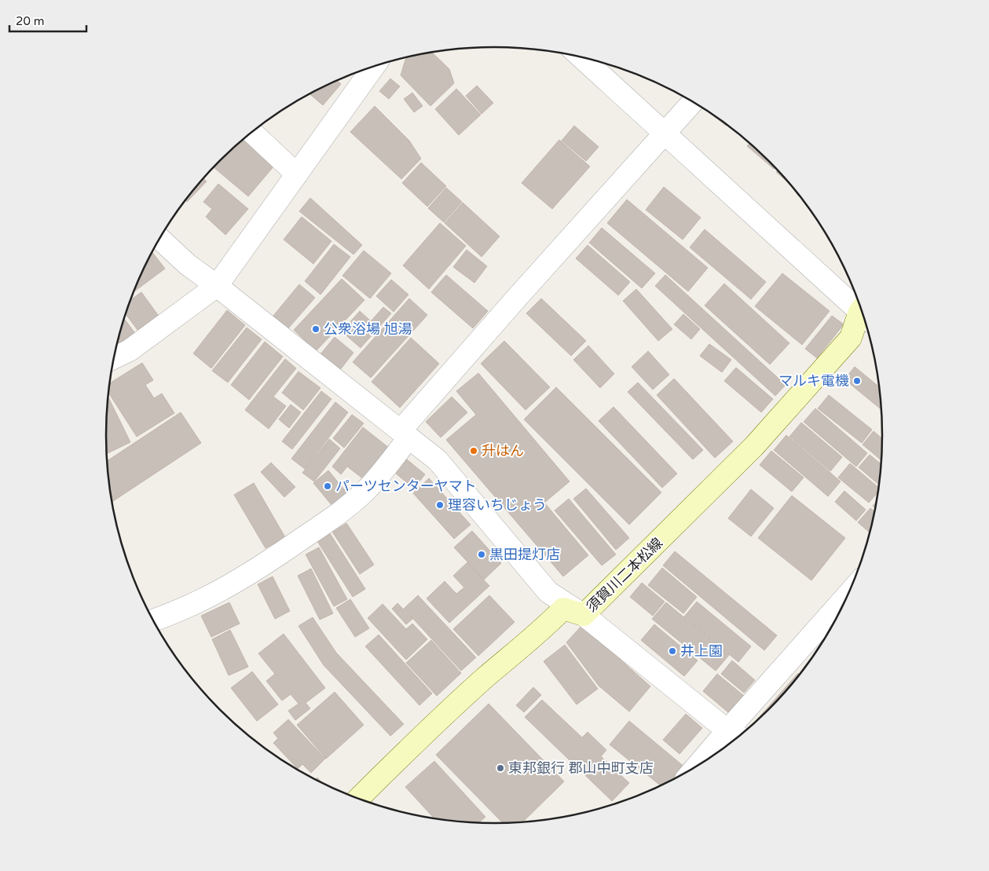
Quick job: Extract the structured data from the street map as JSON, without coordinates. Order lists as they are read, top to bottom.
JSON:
{
  "streets": {
    "main road": ["須賀川二本松線"]
  },
  "places": [
    "公衆浴場 旭湯",
    "マルキ電機",
    "升はん",
    "パーツセンターヤマト",
    "理容いちじょう",
    "黒田提灯店",
    "井上園",
    "東邦銀行 郡山中町支店"
  ],
  "scale_bar": "20 m"
}
